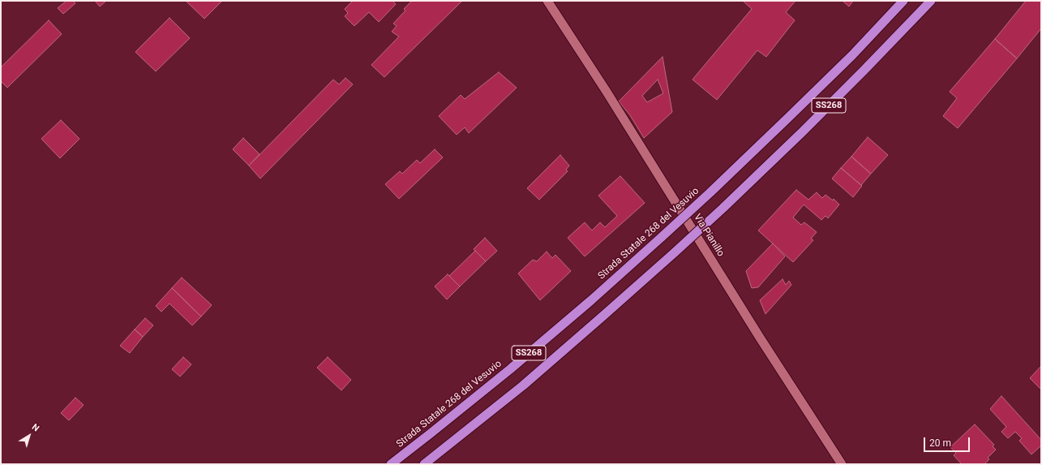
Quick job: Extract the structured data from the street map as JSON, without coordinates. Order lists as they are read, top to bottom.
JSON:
{
  "streets": {
    "highway": ["SS268", "Strada Statale 268 del Vesuvio"],
    "street": ["Via Pianillo"]
  },
  "scale_bar": "20 m",
  "north": "top right"
}
